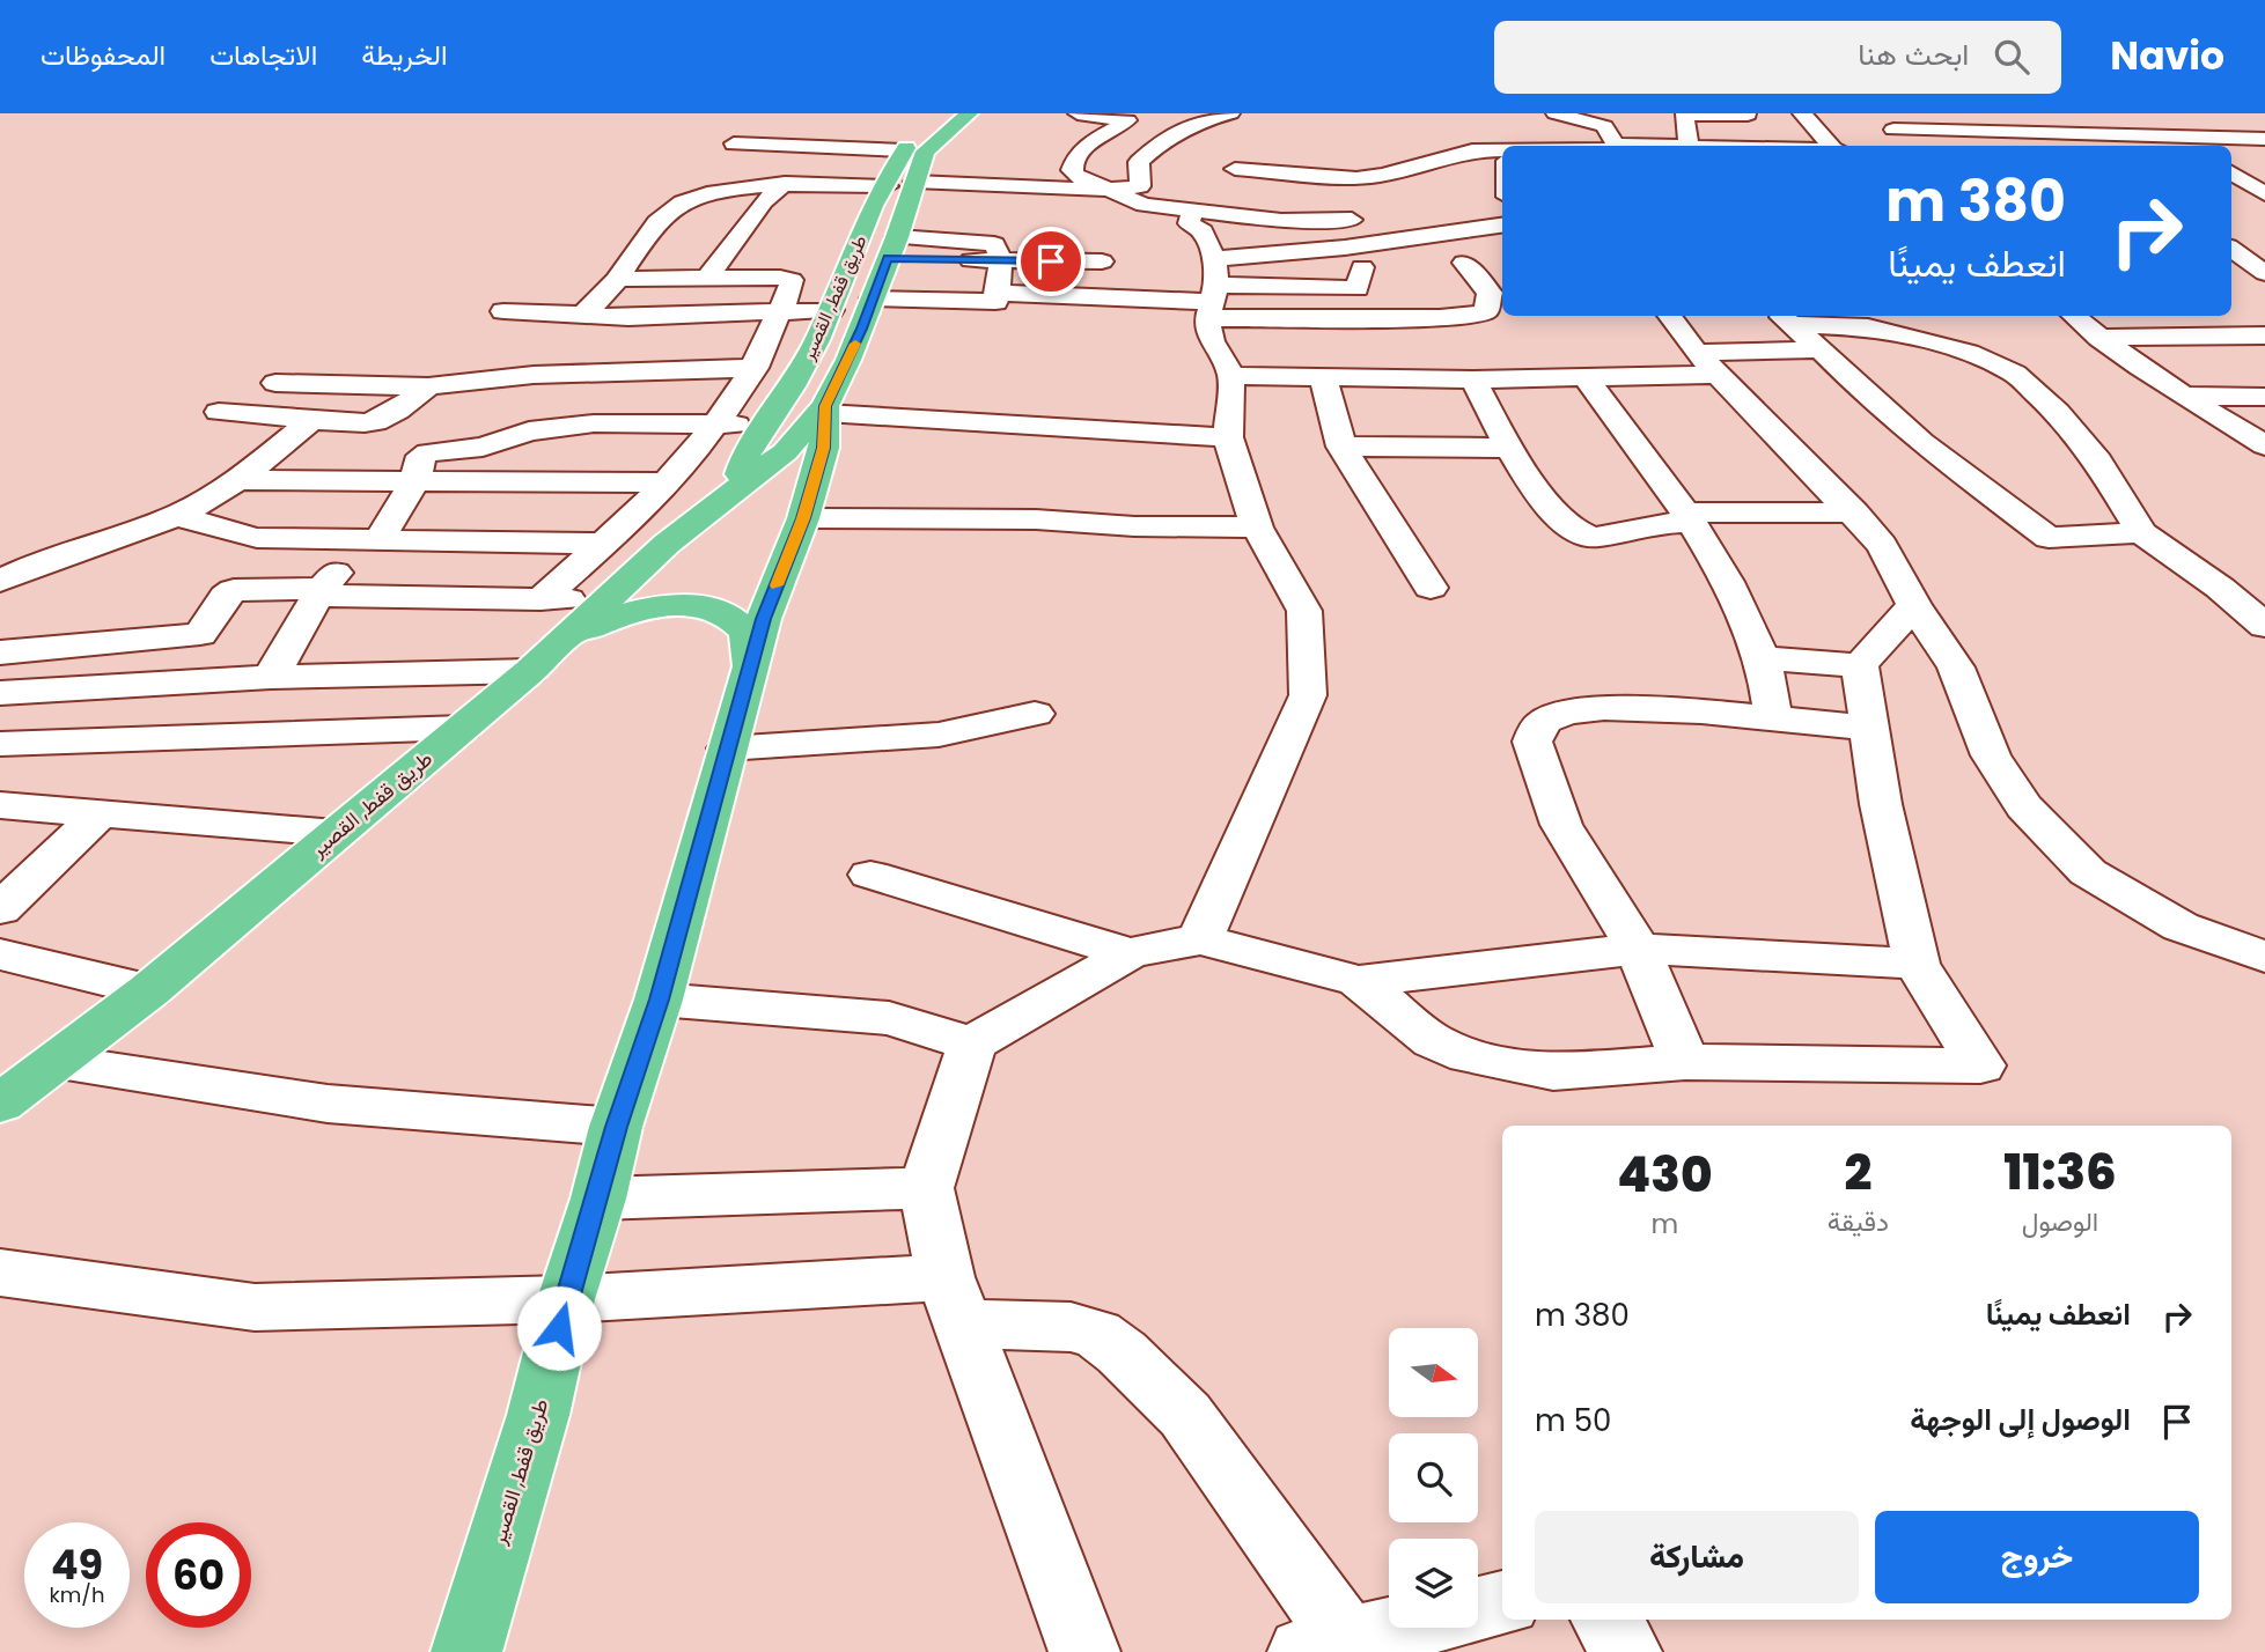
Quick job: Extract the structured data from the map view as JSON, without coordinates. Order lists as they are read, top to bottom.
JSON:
{
  "streets": {
    "main road": ["طريق قفط, القصير"]
  },
  "north": "right",
  "page": {
    "header": "Navio",
    "search": "ابحث هنا",
    "nav": ["الخريطة", "الاتجاهات", "المحفوظات"],
    "turn": ["380 m", "انعطف يمينًا"],
    "eta": [
      "11:36",
      "الوصول",
      "2",
      "دقيقة",
      "430",
      "m"
    ],
    "list": [
      {
        "name": "انعطف يمينًا",
        "value": "380 m"
      },
      {
        "name": "الوصول إلى الوجهة",
        "value": "50 m"
      }
    ],
    "buttons": ["خروج", "مشاركة"],
    "speed": "49 km/h",
    "limit": "60"
  }
}
